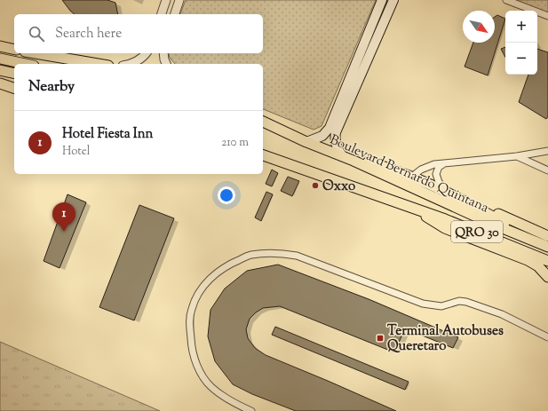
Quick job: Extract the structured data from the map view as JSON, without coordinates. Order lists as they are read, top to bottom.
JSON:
{
  "streets": {
    "highway": ["Boulevard Bernardo Quintana", "QRO 30"]
  },
  "places": {
    "other": ["Oxxo"],
    "transit": ["Terminal Autobuses Queretaro"]
  },
  "north": "bottom right",
  "page": {
    "map_buttons": ["+", "−"],
    "search": "Search here",
    "heading": "Nearby",
    "list": [
      {
        "mark": "1",
        "name": "Hotel Fiesta Inn",
        "note": "Hotel",
        "value": "210 m"
      }
    ],
    "pins": "1"
  }
}
